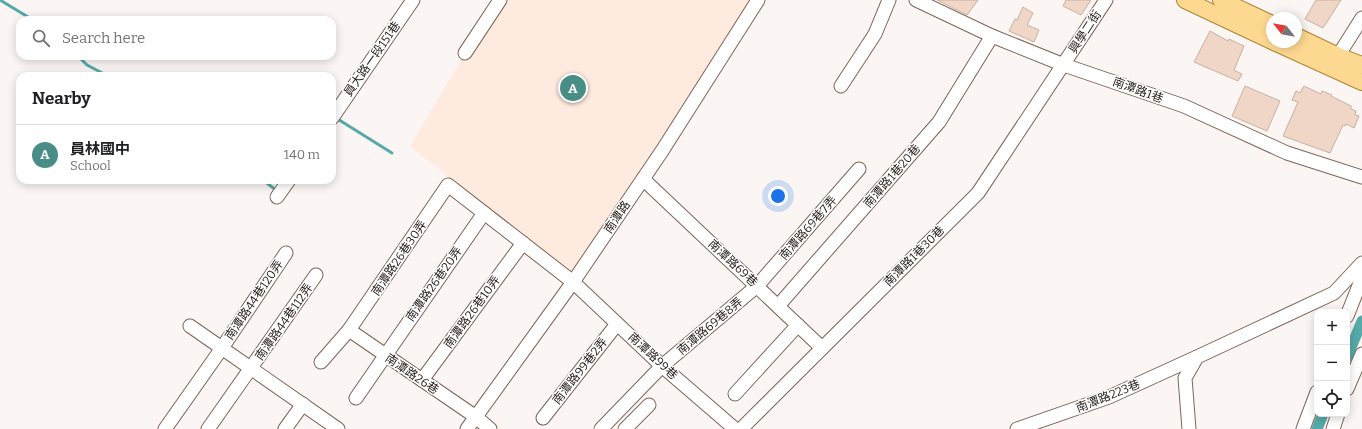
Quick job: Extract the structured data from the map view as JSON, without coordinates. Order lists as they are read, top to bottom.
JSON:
{
  "streets": {
    "street": [
      "興學二街",
      "員大路一段151巷",
      "南潭路1巷",
      "南潭路1巷20巷",
      "南潭路",
      "南潭路69巷7弄",
      "南潭路1巷30巷",
      "南潭路26巷30弄",
      "南潭路69巷",
      "南潭路26巷20弄",
      "南潭路44巷120弄",
      "南潭路26巷10弄",
      "南潭路44巷112弄",
      "南潭路69巷8弄",
      "南潭路99巷",
      "南潭路99巷2弄",
      "南潭路26巷",
      "南潭路223巷"
    ]
  },
  "crossings": [
    ["興學二街", "南潭路1巷"],
    ["興學二街", "南潭路1巷30巷"],
    ["南潭路1巷", "南潭路1巷20巷"],
    ["南潭路1巷", "南潭路1巷30巷"],
    ["南潭路1巷20巷", "南潭路69巷"],
    ["南潭路", "南潭路69巷"],
    ["南潭路", "南潭路99巷"],
    ["南潭路", "南潭路26巷"],
    ["南潭路69巷7弄", "南潭路69巷"],
    ["南潭路69巷7弄", "南潭路69巷8弄"],
    ["南潭路1巷30巷", "南潭路69巷"],
    ["南潭路26巷30弄", "南潭路99巷"],
    ["南潭路26巷30弄", "南潭路26巷"],
    ["南潭路69巷", "南潭路69巷8弄"],
    ["南潭路26巷20弄", "南潭路99巷"],
    ["南潭路26巷20弄", "南潭路26巷"],
    ["南潭路26巷10弄", "南潭路99巷"],
    ["南潭路26巷10弄", "南潭路26巷"],
    ["南潭路69巷8弄", "南潭路99巷"],
    ["南潭路99巷", "南潭路99巷2弄"]
  ],
  "north": "top left",
  "page": {
    "search": "Search here",
    "heading": "Nearby",
    "pins": "A",
    "list": [
      {
        "mark": "A",
        "name": "員林國中",
        "note": "School",
        "value": "140 m"
      }
    ],
    "map_buttons": ["+", "−"]
  }
}
